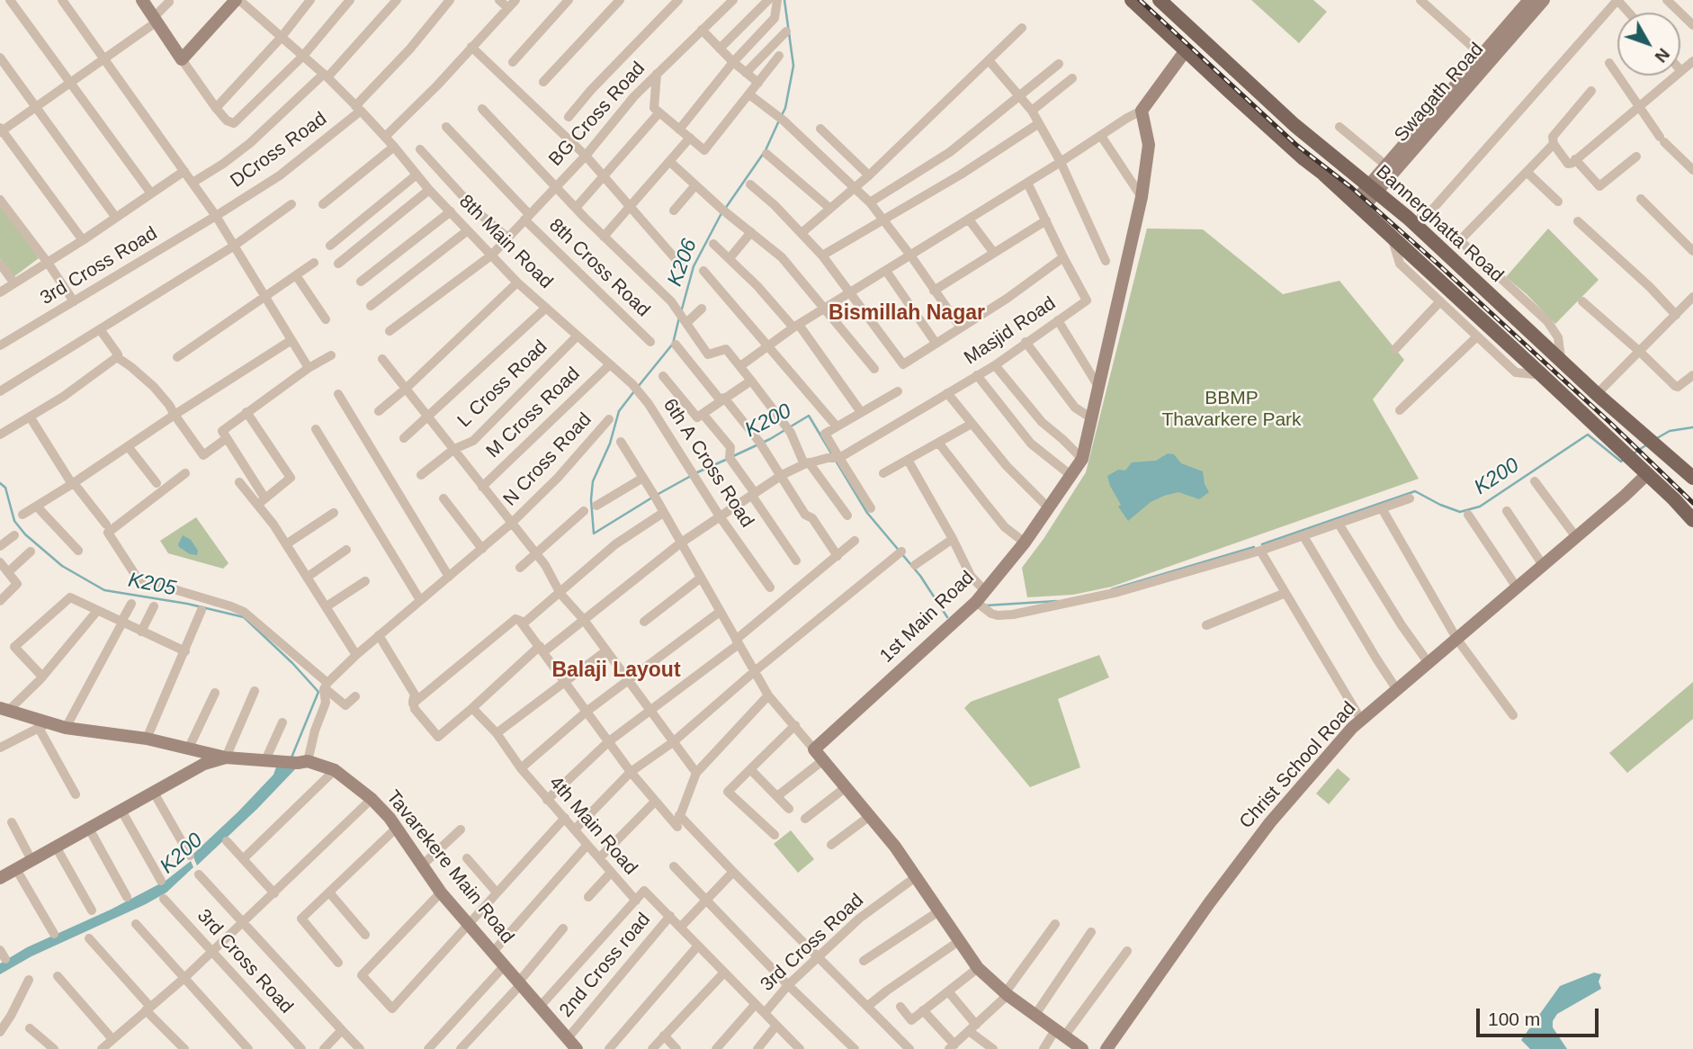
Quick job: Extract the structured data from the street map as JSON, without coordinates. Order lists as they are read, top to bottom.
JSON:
{
  "streets": {
    "main road": ["Bannerghatta Road"],
    "street": [
      "Swagath Road",
      "BG Cross Road",
      "DCross Road",
      "8th Main Road",
      "3rd Cross Road",
      "8th Cross Road",
      "Masjid Road",
      "L Cross Road",
      "M Cross Road",
      "N Cross Road",
      "6th A Cross Road",
      "1st Main Road",
      "Christ School Road",
      "4th Main Road",
      "Tavarekere Main Road",
      "2nd Cross road"
    ]
  },
  "crossings": [
    ["Swagath Road", "Bannerghatta Road"],
    ["BG Cross Road", "8th Main Road"],
    ["BG Cross Road", "8th Cross Road"],
    ["DCross Road", "8th Main Road"],
    ["DCross Road", "3rd Cross Road"],
    ["8th Main Road", "L Cross Road"],
    ["8th Main Road", "M Cross Road"],
    ["8th Main Road", "6th A Cross Road"],
    ["3rd Cross Road", "4th Main Road"],
    ["M Cross Road", "6th A Cross Road"],
    ["4th Main Road", "2nd Cross road"],
    ["Tavarekere Main Road", "2nd Cross road"]
  ],
  "districts": ["Bismillah Nagar", "Balaji Layout"],
  "water": ["K206", "K200", "K205"],
  "parks": ["BBMP Thavarkere Park"],
  "scale_bar": "100 m",
  "north": "bottom right"
}
